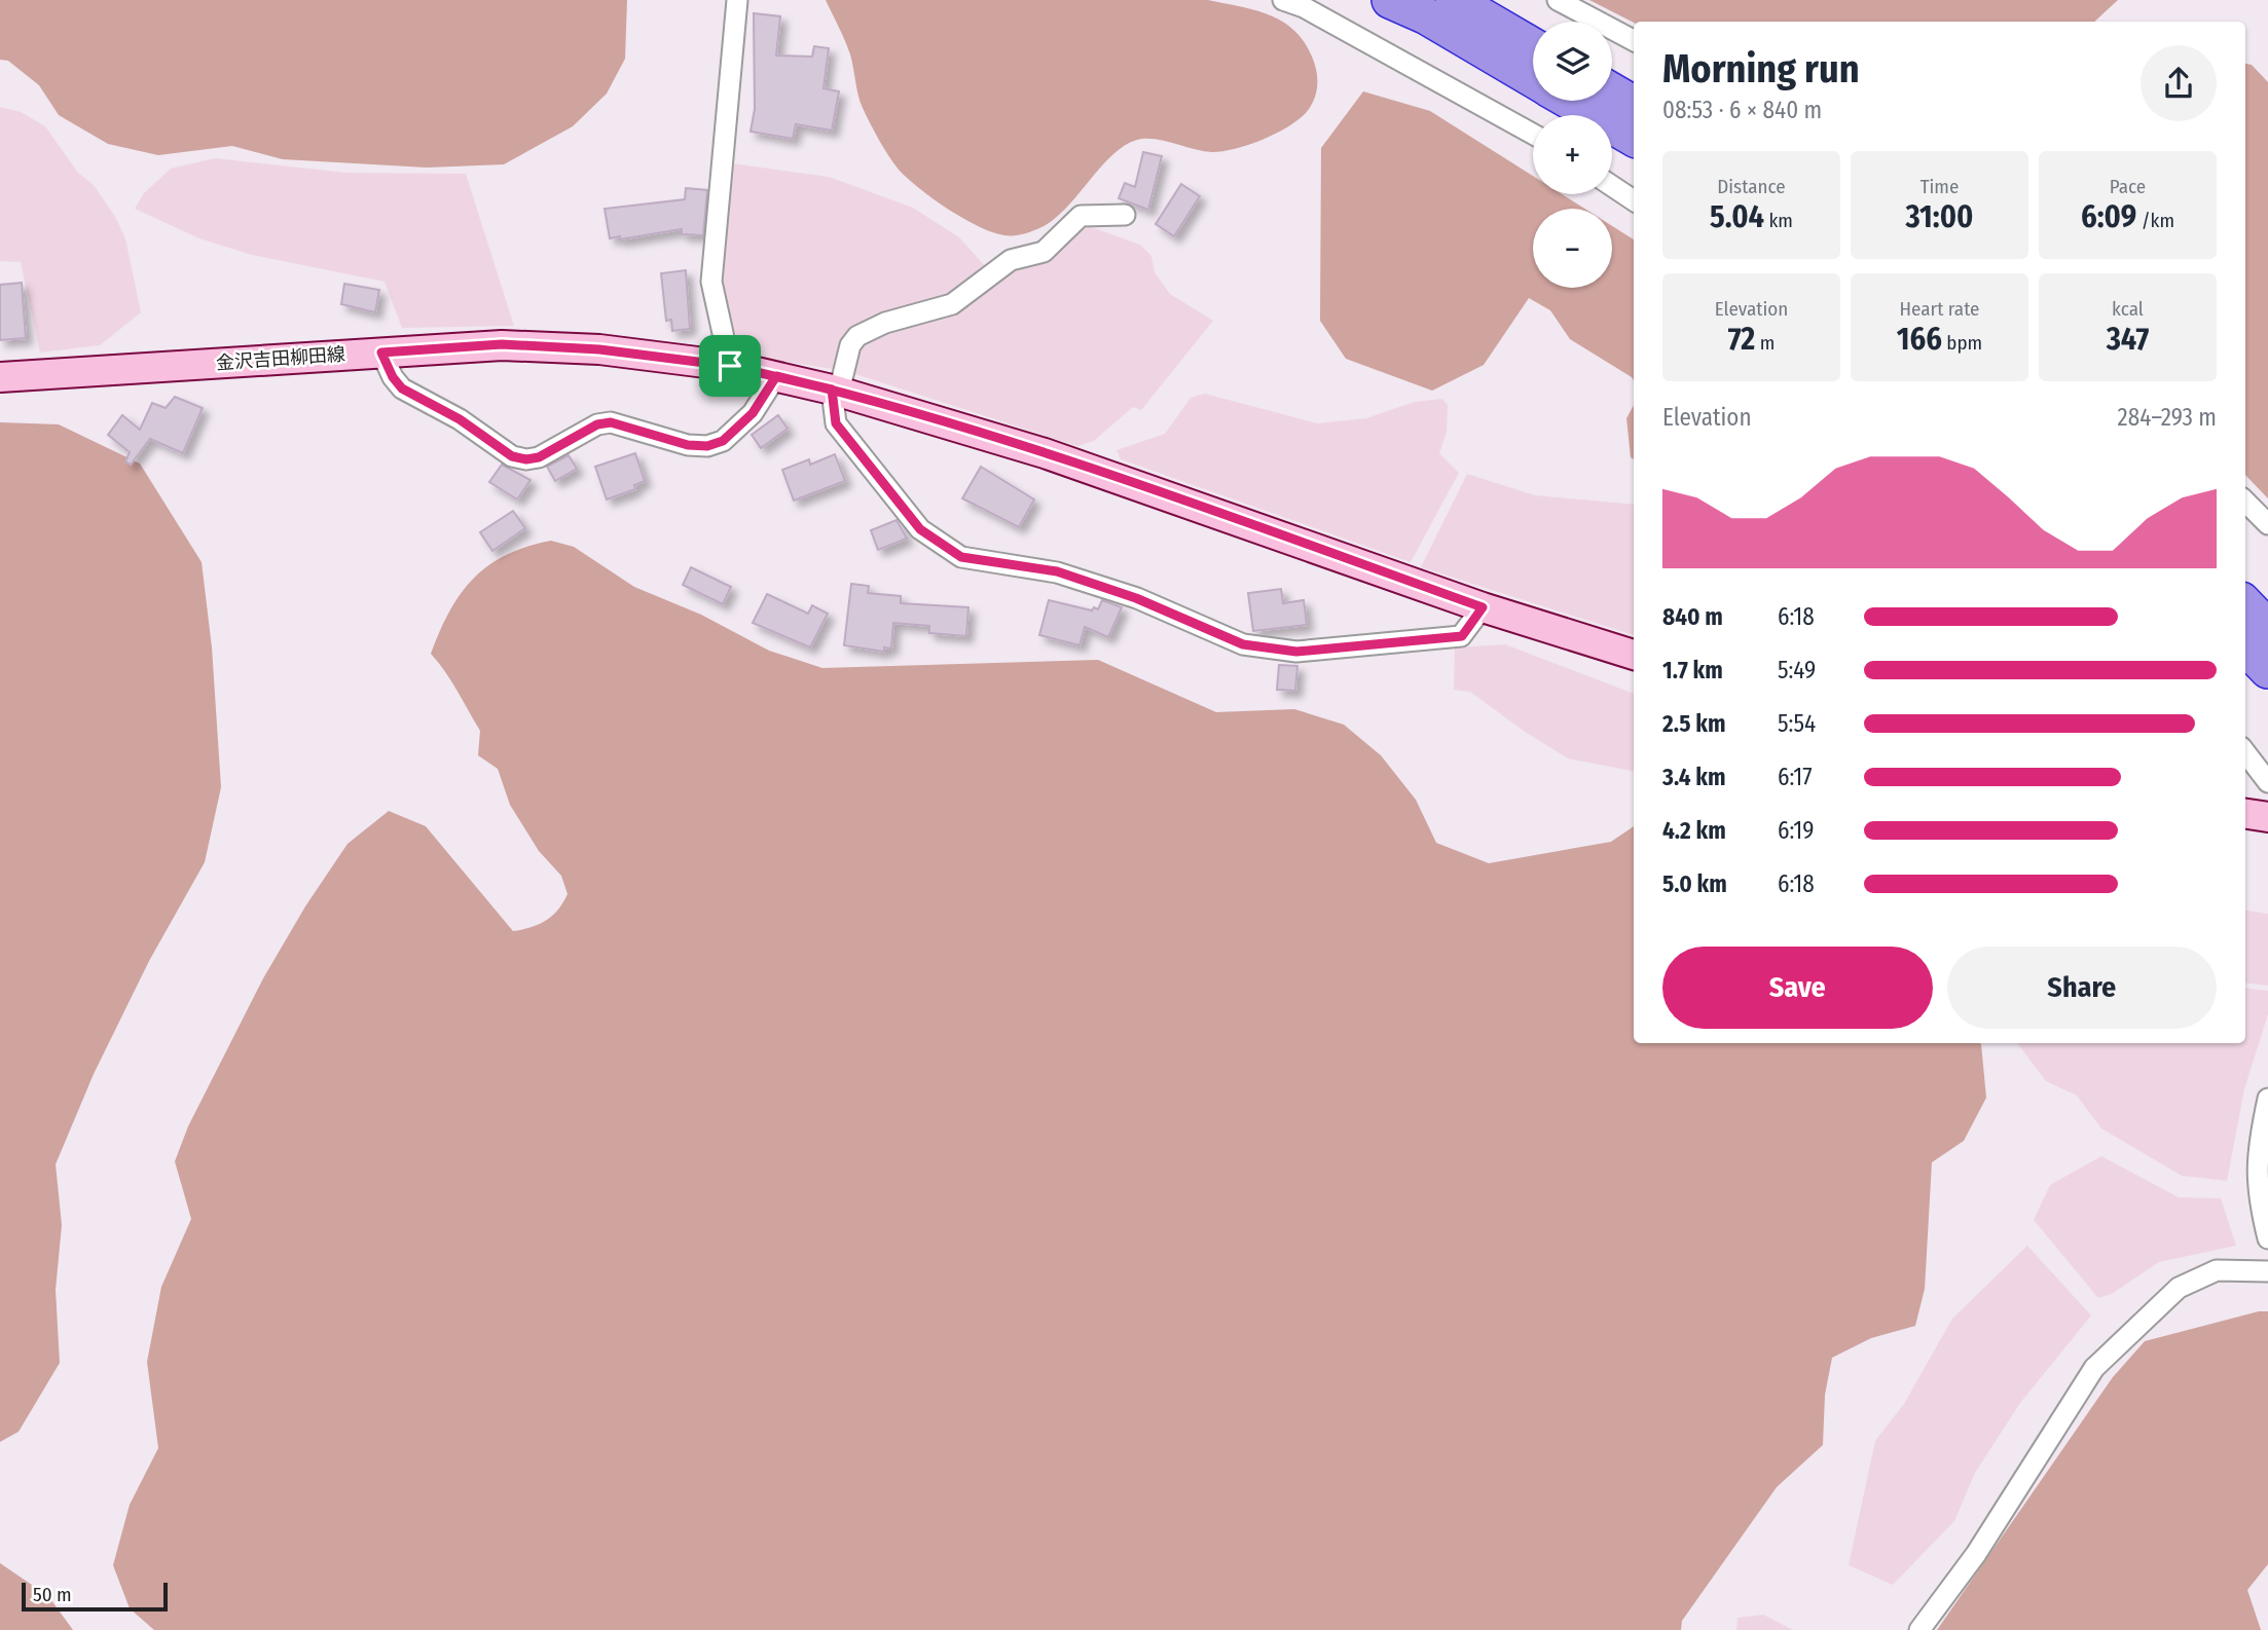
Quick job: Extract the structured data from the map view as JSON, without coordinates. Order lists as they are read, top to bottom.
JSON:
{
  "streets": {
    "main road": ["金沢吉田柳田線"]
  },
  "scale_bar": "50 m",
  "page": {
    "map_buttons": ["+", "−"],
    "heading": ["Morning run", "08:53 · 6 × 840 m"],
    "stats": [
      ["Distance", "5.04 km"],
      ["Time", "31:00"],
      ["Pace", "6:09 /km"],
      ["Elevation", "72 m"],
      ["Heart rate", "166 bpm"],
      ["kcal", "347"]
    ],
    "chart": ["Elevation", "284–293 m"],
    "list": [
      {
        "name": "840 m",
        "note": "6:18"
      },
      {
        "name": "1.7 km",
        "note": "5:49"
      },
      {
        "name": "2.5 km",
        "note": "5:54"
      },
      {
        "name": "3.4 km",
        "note": "6:17"
      },
      {
        "name": "4.2 km",
        "note": "6:19"
      },
      {
        "name": "5.0 km",
        "note": "6:18"
      }
    ],
    "buttons": ["Save", "Share"],
    "scale": "50 m"
  }
}
